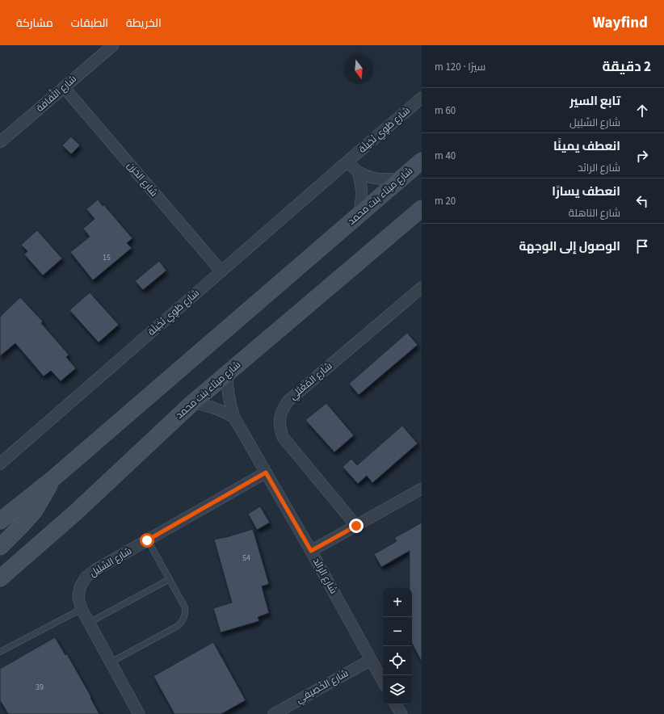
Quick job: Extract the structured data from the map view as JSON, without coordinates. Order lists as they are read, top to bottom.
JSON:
{
  "streets": {
    "main road": ["شارع ميثاء بنت محمد"],
    "street": [
      "شارع الثَّقافة",
      "شارع طَوِي نَخِيلَة",
      "شارع الخزن",
      "شارع المُعْتَلي",
      "شارع السِّلِيل",
      "شارع الرائد",
      "شارع الخْصِيفي"
    ]
  },
  "crossings": [
    ["شارع الثَّقافة", "شارع الخزن"],
    ["شارع طَوِي نَخِيلَة", "شارع الخزن"],
    ["شارع ميثاء بنت محمد", "شارع الرائد"],
    ["شارع السِّلِيل", "شارع الرائد"],
    ["شارع الرائد", "شارع الخْصِيفي"]
  ],
  "house_numbers": ["15", "54", "39"],
  "north": "bottom",
  "page": {
    "header": "Wayfind",
    "nav": ["الخريطة", "الطبقات", "مشاركة"],
    "heading": ["2 دقيقة", "سيرًا · 120 m"],
    "list": [
      ["تابع السير", "شارع السِّلِيل", "60 m"],
      ["انعطف يمينًا", "شارع الرائد", "40 m"],
      ["انعطف يسارًا", "شارع الناهلة", "20 m"],
      "الوصول إلى الوجهة"
    ],
    "map_buttons": ["+", "−"]
  }
}
